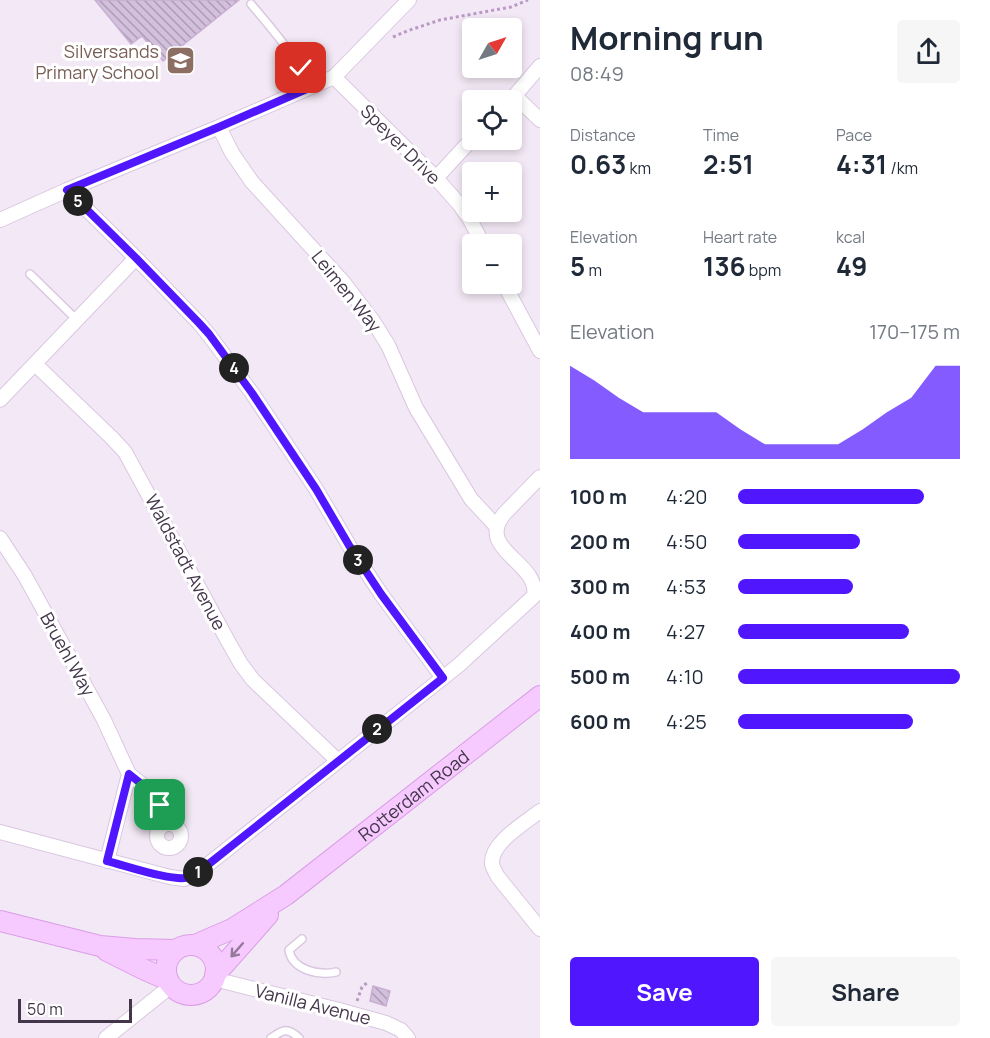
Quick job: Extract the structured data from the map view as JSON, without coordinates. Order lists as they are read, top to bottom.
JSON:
{
  "streets": {
    "street": [
      "Speyer Drive",
      "Leimen Way",
      "Waldstadt Avenue",
      "Bruehl Way",
      "Rotterdam Road",
      "Vanilla Avenue"
    ]
  },
  "crossings": [
    ["Leimen Way", "Waldstadt Avenue"],
    ["Rotterdam Road", "Vanilla Avenue"]
  ],
  "places": {
    "school or university": ["Silversands Primary School"]
  },
  "scale_bar": "50 m",
  "north": "top right",
  "page": {
    "heading": ["Morning run", "08:49"],
    "map_buttons": ["+", "−"],
    "stats": [
      ["Distance", "0.63 km"],
      ["Time", "2:51"],
      ["Pace", "4:31 /km"],
      ["Elevation", "5 m"],
      ["Heart rate", "136 bpm"],
      ["kcal", "49"]
    ],
    "pins": [
      "5",
      "4",
      "3",
      "2",
      "1"
    ],
    "chart": ["Elevation", "170–175 m"],
    "list": [
      {
        "name": "100 m",
        "note": "4:20"
      },
      {
        "name": "200 m",
        "note": "4:50"
      },
      {
        "name": "300 m",
        "note": "4:53"
      },
      {
        "name": "400 m",
        "note": "4:27"
      },
      {
        "name": "500 m",
        "note": "4:10"
      },
      {
        "name": "600 m",
        "note": "4:25"
      }
    ],
    "buttons": ["Save", "Share"],
    "scale": "50 m"
  }
}
